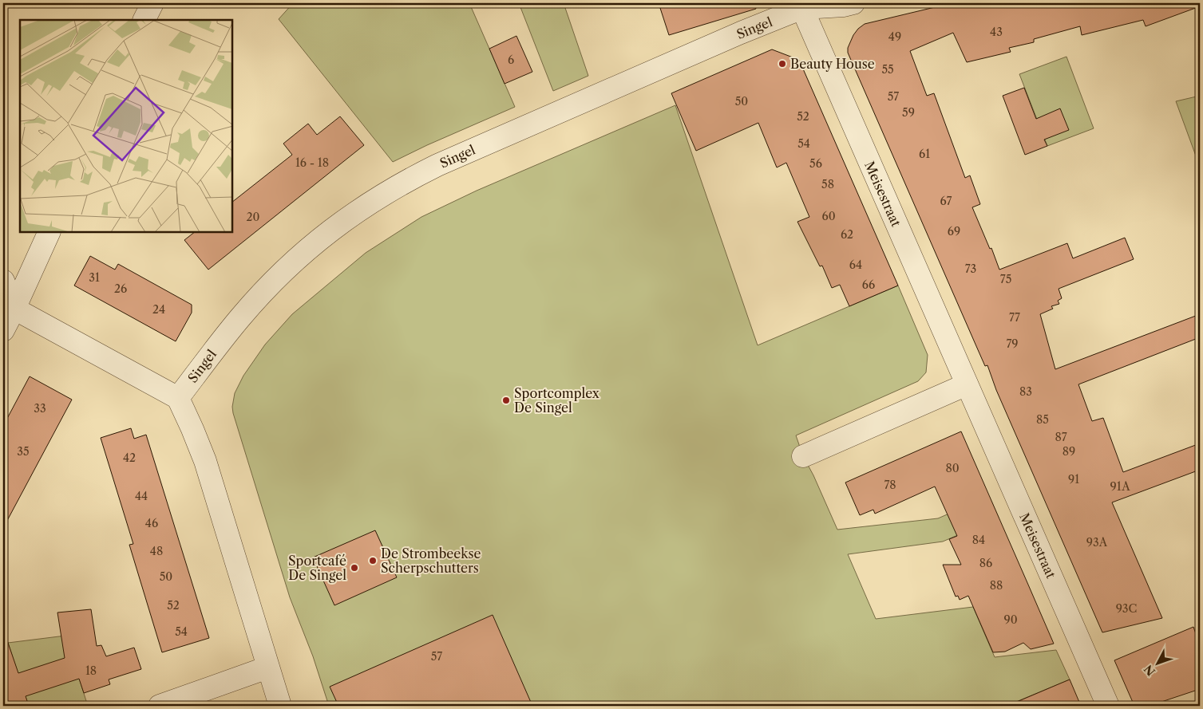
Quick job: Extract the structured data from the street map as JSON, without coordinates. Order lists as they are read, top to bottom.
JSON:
{
  "streets": {
    "street": ["Singel", "Meisestraat"]
  },
  "crossings": [
    ["Singel", "Meisestraat"]
  ],
  "places": [
    "Beauty House",
    "Sportcomplex De Singel",
    "De Strombeekse Scherpschutters",
    "Sportcafé De Singel"
  ],
  "house_numbers": [
    "43",
    "49",
    "6",
    "55",
    "57",
    "50",
    "59",
    "52",
    "54",
    "61",
    "16 - 18",
    "56",
    "58",
    "67",
    "60",
    "20",
    "69",
    "62",
    "64",
    "73",
    "31",
    "75",
    "66",
    "26",
    "24",
    "77",
    "79",
    "83",
    "33",
    "85",
    "87",
    "35",
    "89",
    "42",
    "80",
    "91",
    "78",
    "91A",
    "44",
    "46",
    "84",
    "93A",
    "48",
    "86",
    "50",
    "88",
    "52",
    "93C",
    "90",
    "54",
    "57",
    "18"
  ],
  "north": "bottom left"
}
